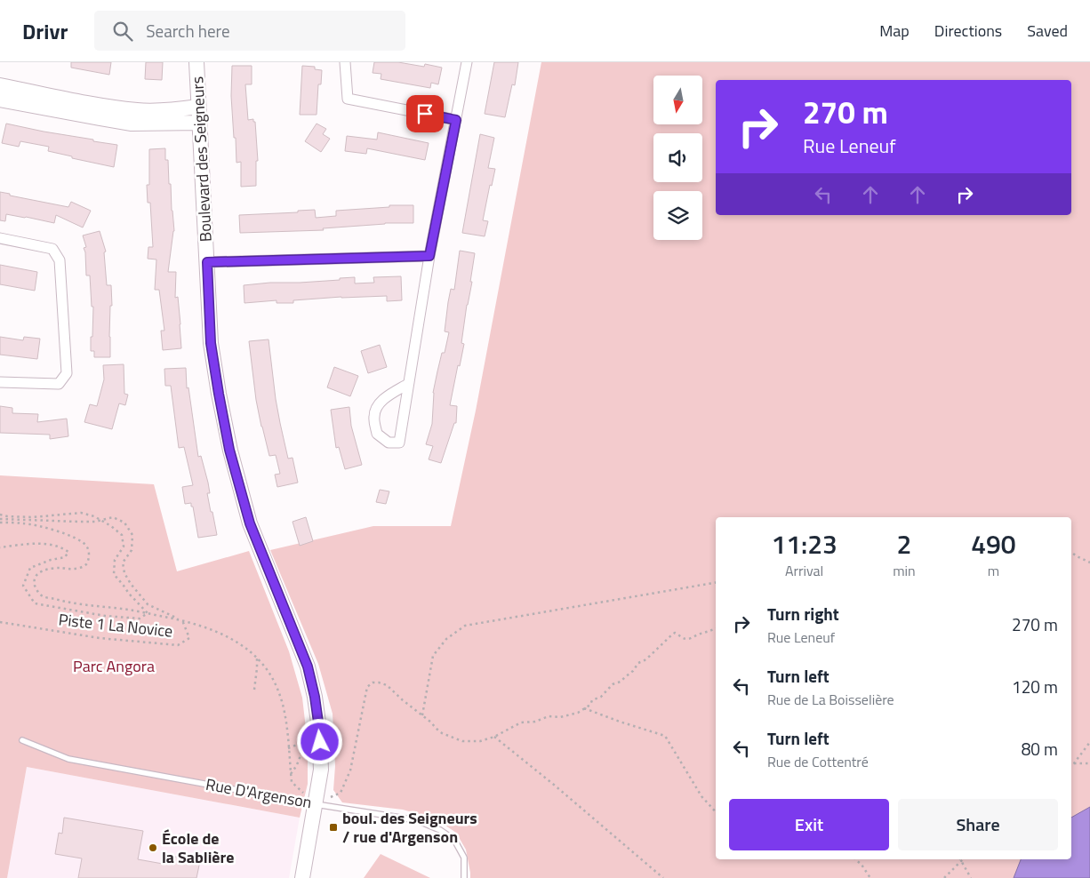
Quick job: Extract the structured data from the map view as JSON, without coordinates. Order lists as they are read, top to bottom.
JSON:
{
  "streets": {
    "street": ["Boulevard des Seigneurs"],
    "lane": ["Rue D'Argenson"],
    "path": ["Piste 1 La Novice"]
  },
  "crossings": [
    ["Boulevard des Seigneurs", "Rue D'Argenson"]
  ],
  "parks": ["Parc Angora"],
  "places": {
    "transit": ["boul. des Seigneurs / rue d'Argenson"],
    "other": ["École de la Sablière"]
  },
  "north": "bottom",
  "page": {
    "header": "Drivr",
    "search": "Search here",
    "nav": ["Map", "Directions", "Saved"],
    "turn": ["270 m", "Rue Leneuf"],
    "eta": [
      "11:23",
      "Arrival",
      "2",
      "min",
      "490",
      "m"
    ],
    "list": [
      {
        "name": "Turn right",
        "note": "Rue Leneuf",
        "value": "270 m"
      },
      {
        "name": "Turn left",
        "note": "Rue de La Boisselière",
        "value": "120 m"
      },
      {
        "name": "Turn left",
        "note": "Rue de Cottentré",
        "value": "80 m"
      }
    ],
    "buttons": ["Exit", "Share"]
  }
}
